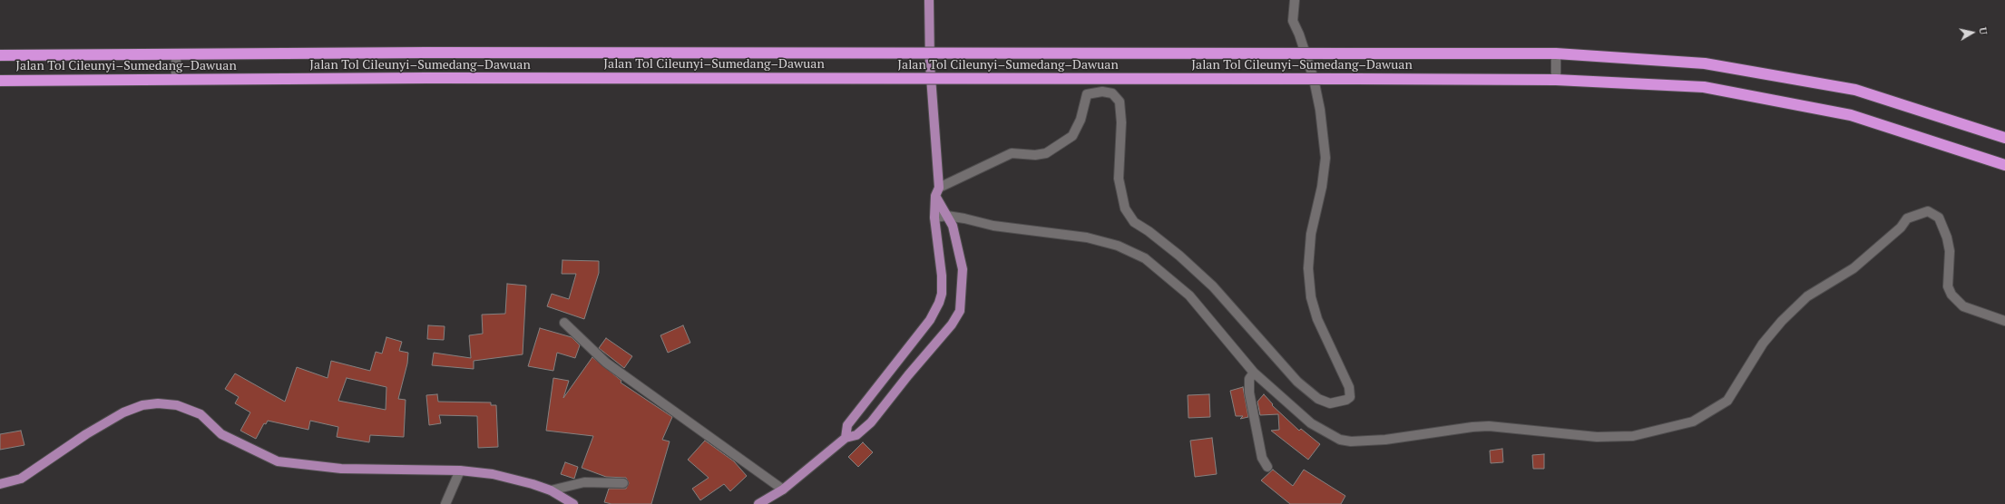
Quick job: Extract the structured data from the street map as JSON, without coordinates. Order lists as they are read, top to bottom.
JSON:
{
  "streets": {
    "highway": ["Jalan Tol Cileunyi–Sumedang–Dawuan"]
  },
  "north": "right"
}
